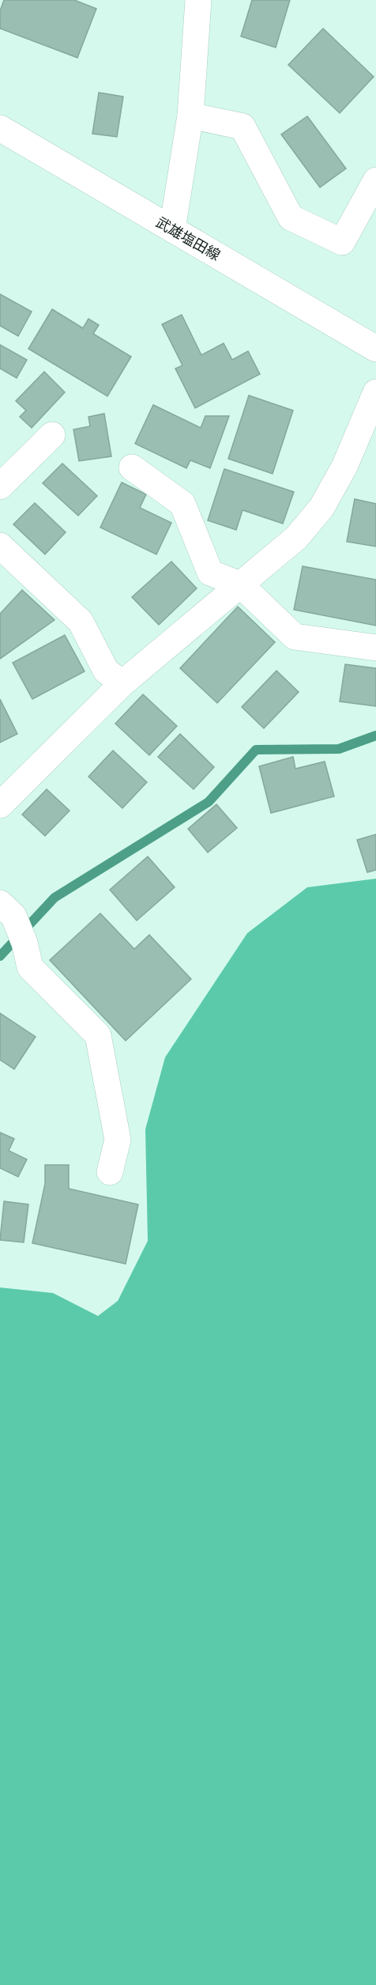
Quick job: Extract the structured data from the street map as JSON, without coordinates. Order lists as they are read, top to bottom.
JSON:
{
  "streets": {
    "street": ["武雄塩田線"]
  }
}
